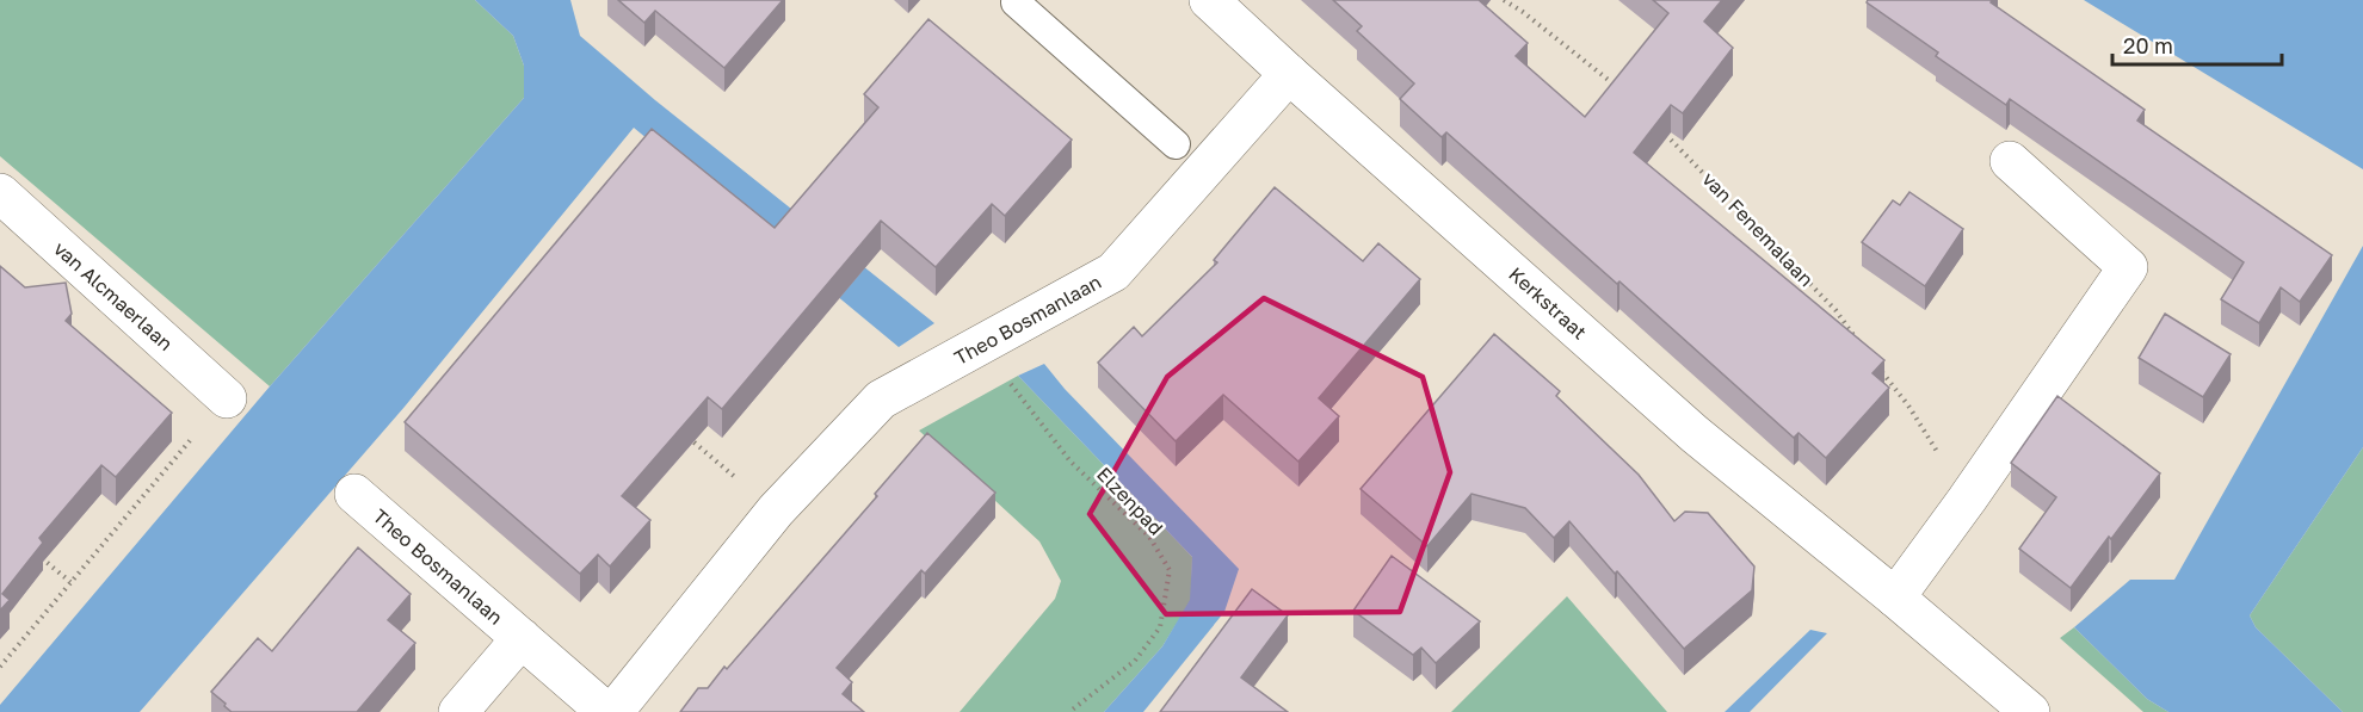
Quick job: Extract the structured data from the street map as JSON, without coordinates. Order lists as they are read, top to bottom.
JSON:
{
  "streets": {
    "street": ["van Alcmaerlaan", "Kerkstraat", "Theo Bosmanlaan"],
    "path": ["van Fenemalaan", "Elzenpad"]
  },
  "crossings": [
    ["Kerkstraat", "Theo Bosmanlaan"],
    ["Theo Bosmanlaan", "Elzenpad"]
  ],
  "scale_bar": "20 m"
}
